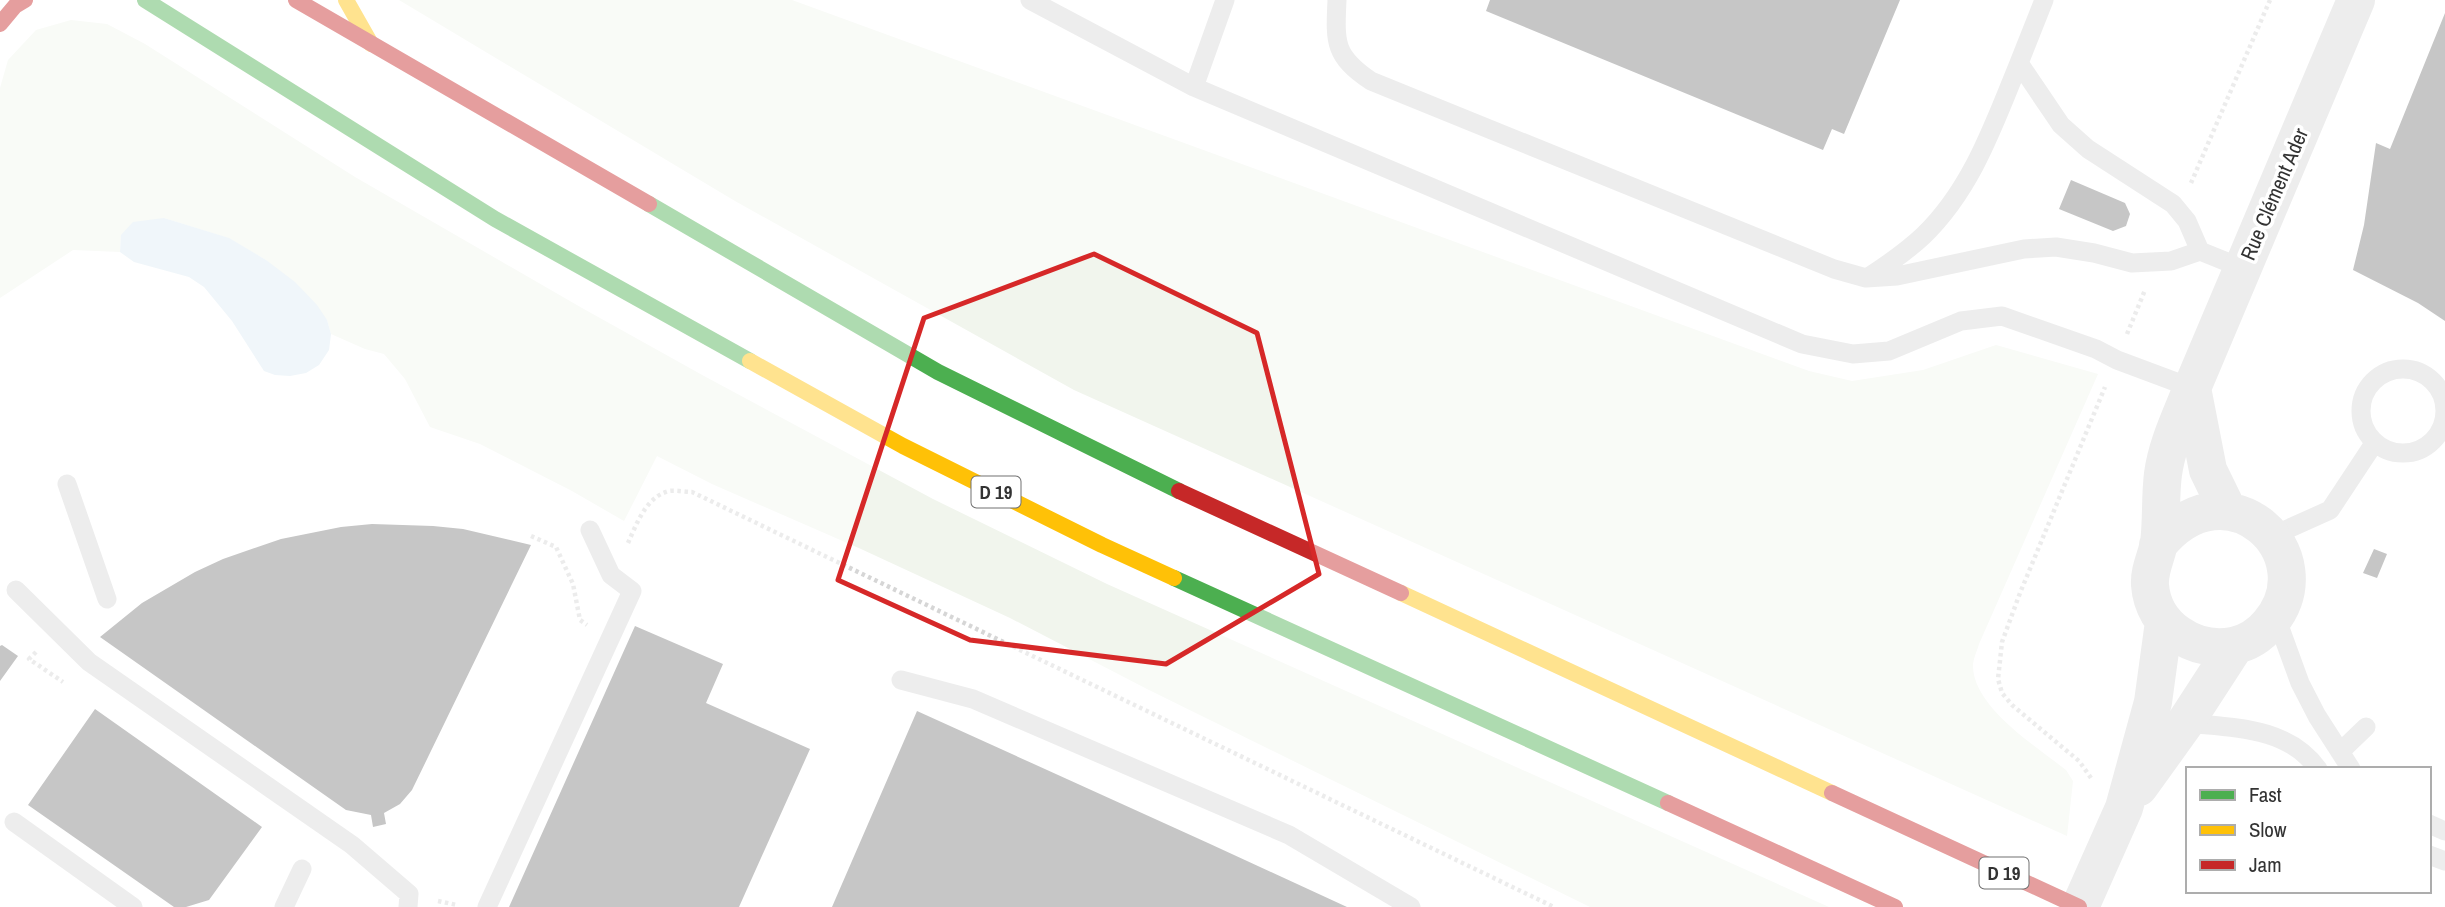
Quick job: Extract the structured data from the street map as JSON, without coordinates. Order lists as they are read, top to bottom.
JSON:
{
  "streets": {
    "main road": ["D 19"],
    "street": ["Rue Clément Ader"]
  },
  "crossings": [
    ["Rue Clément Ader", "D 19"]
  ],
  "legend": ["Fast", "Slow", "Jam"]
}
